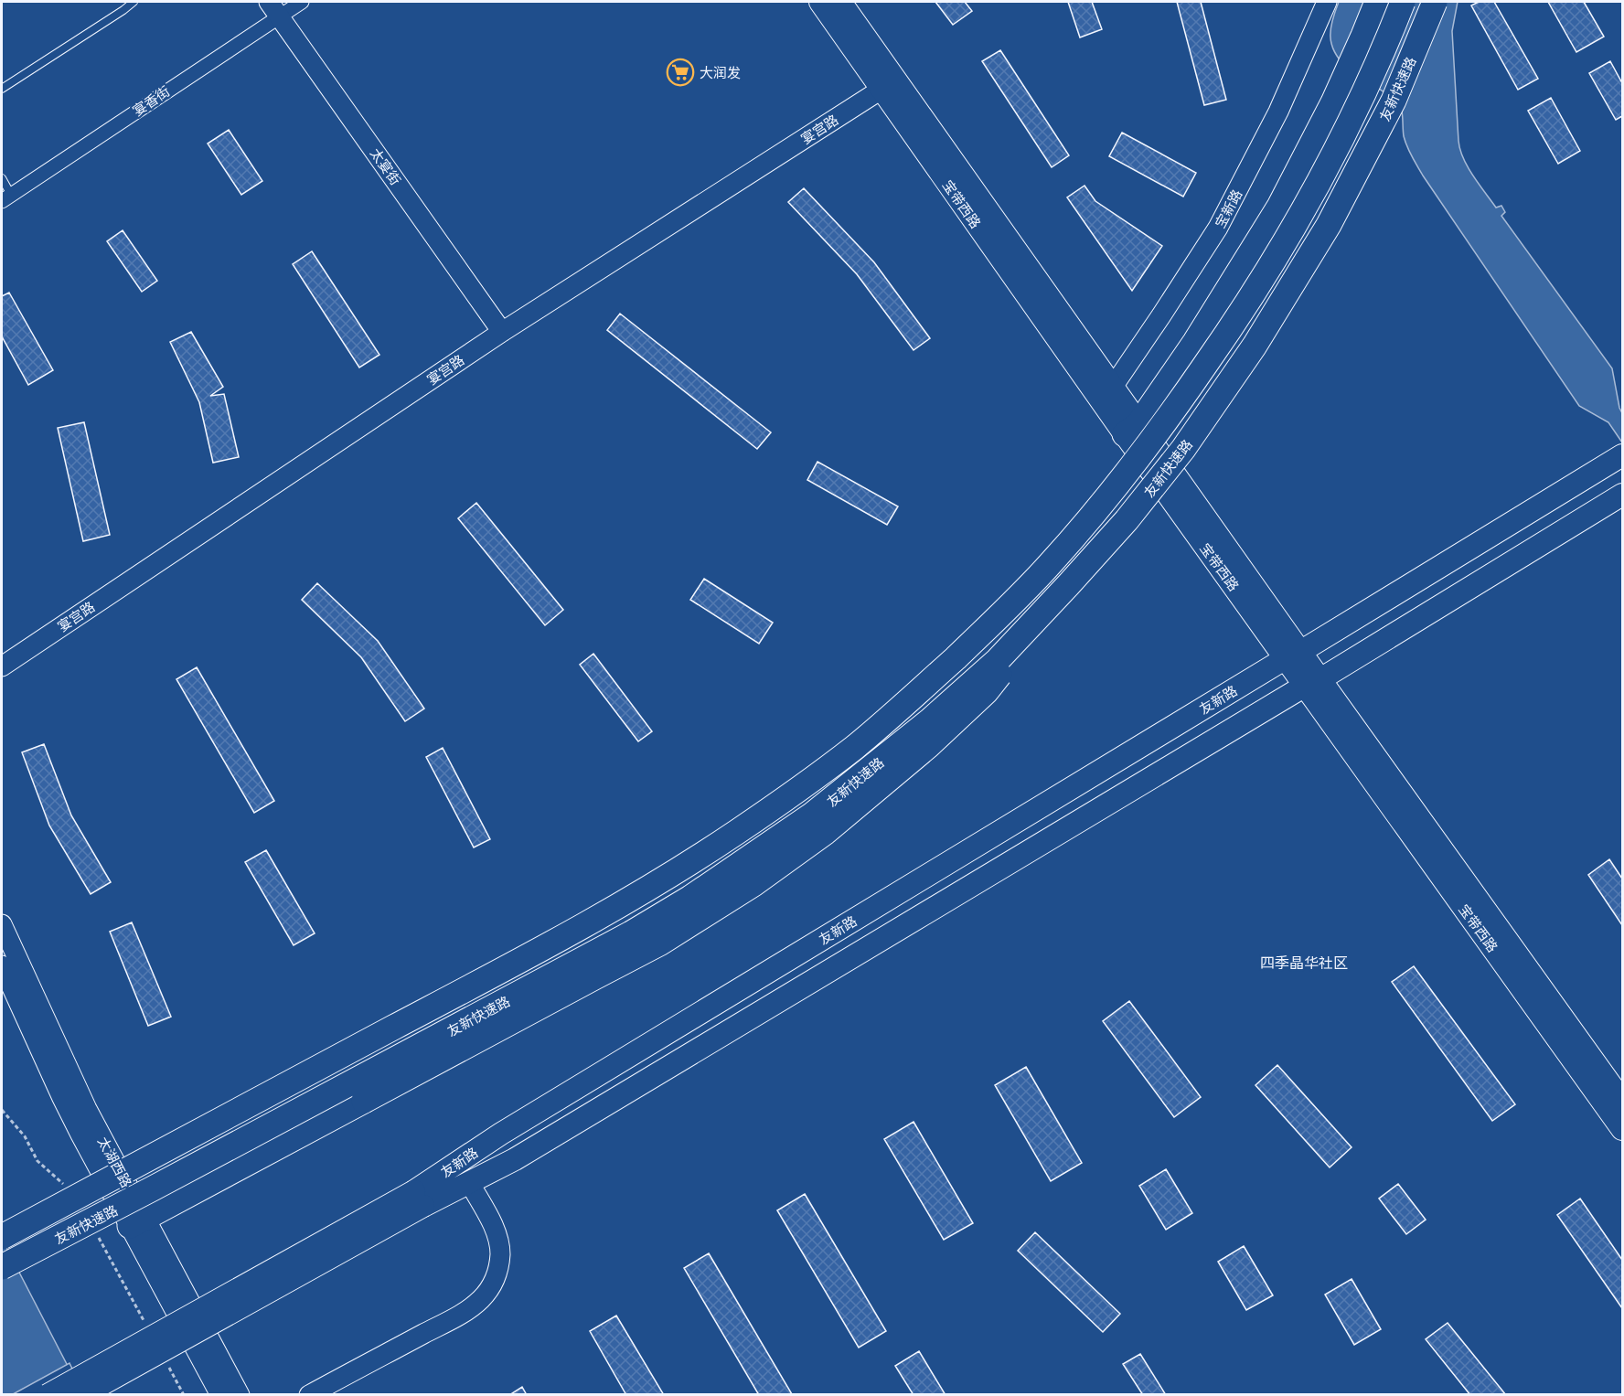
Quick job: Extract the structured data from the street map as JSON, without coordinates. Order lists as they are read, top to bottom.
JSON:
{
  "streets": {
    "highway": ["友新快速路"],
    "main road": ["宝带西路", "友新路"],
    "street": [
      "宴香街",
      "宴宫路",
      "太宴街",
      "宝新路",
      "太湖西路"
    ]
  },
  "crossings": [
    ["宴香街", "太宴街"],
    ["宴宫路", "太宴街"],
    ["宴宫路", "宝带西路"],
    ["宝带西路", "宝新路"],
    ["宝带西路", "友新路"]
  ],
  "districts": ["四季晶华社区"],
  "places": {
    "supermarket": ["大润发"]
  }
}
